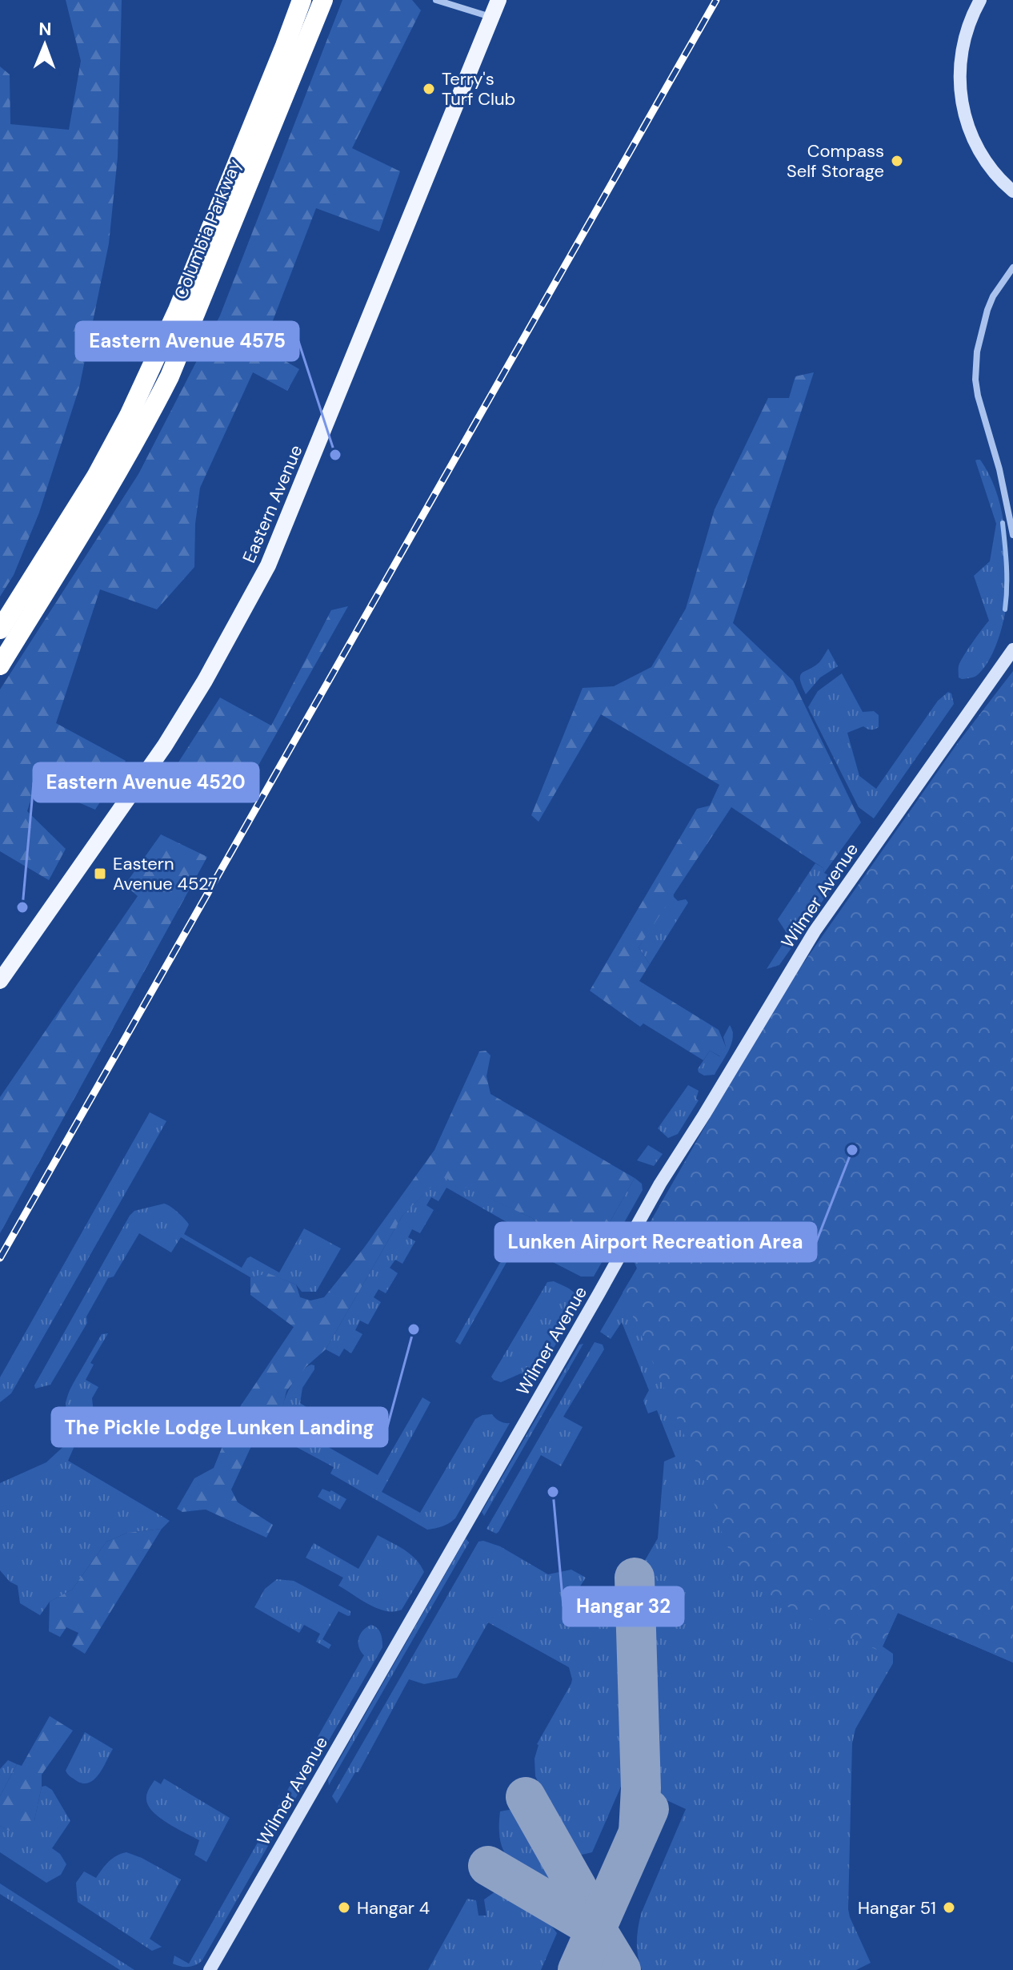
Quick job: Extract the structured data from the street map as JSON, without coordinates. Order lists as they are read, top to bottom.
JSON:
{
  "streets": {
    "highway": ["Columbia Parkway"],
    "main road": ["Eastern Avenue"],
    "street": ["Wilmer Avenue"]
  },
  "places": {
    "other": [
      "Terry's Turf Club",
      "Compass Self Storage",
      "Eastern Avenue 4575",
      "Eastern Avenue 4520",
      "Lunken Airport Recreation Area",
      "The Pickle Lodge Lunken Landing",
      "Hangar 32",
      "Hangar 4",
      "Hangar 51"
    ],
    "transit": ["Eastern Avenue 4527"]
  },
  "north": "top"
}
